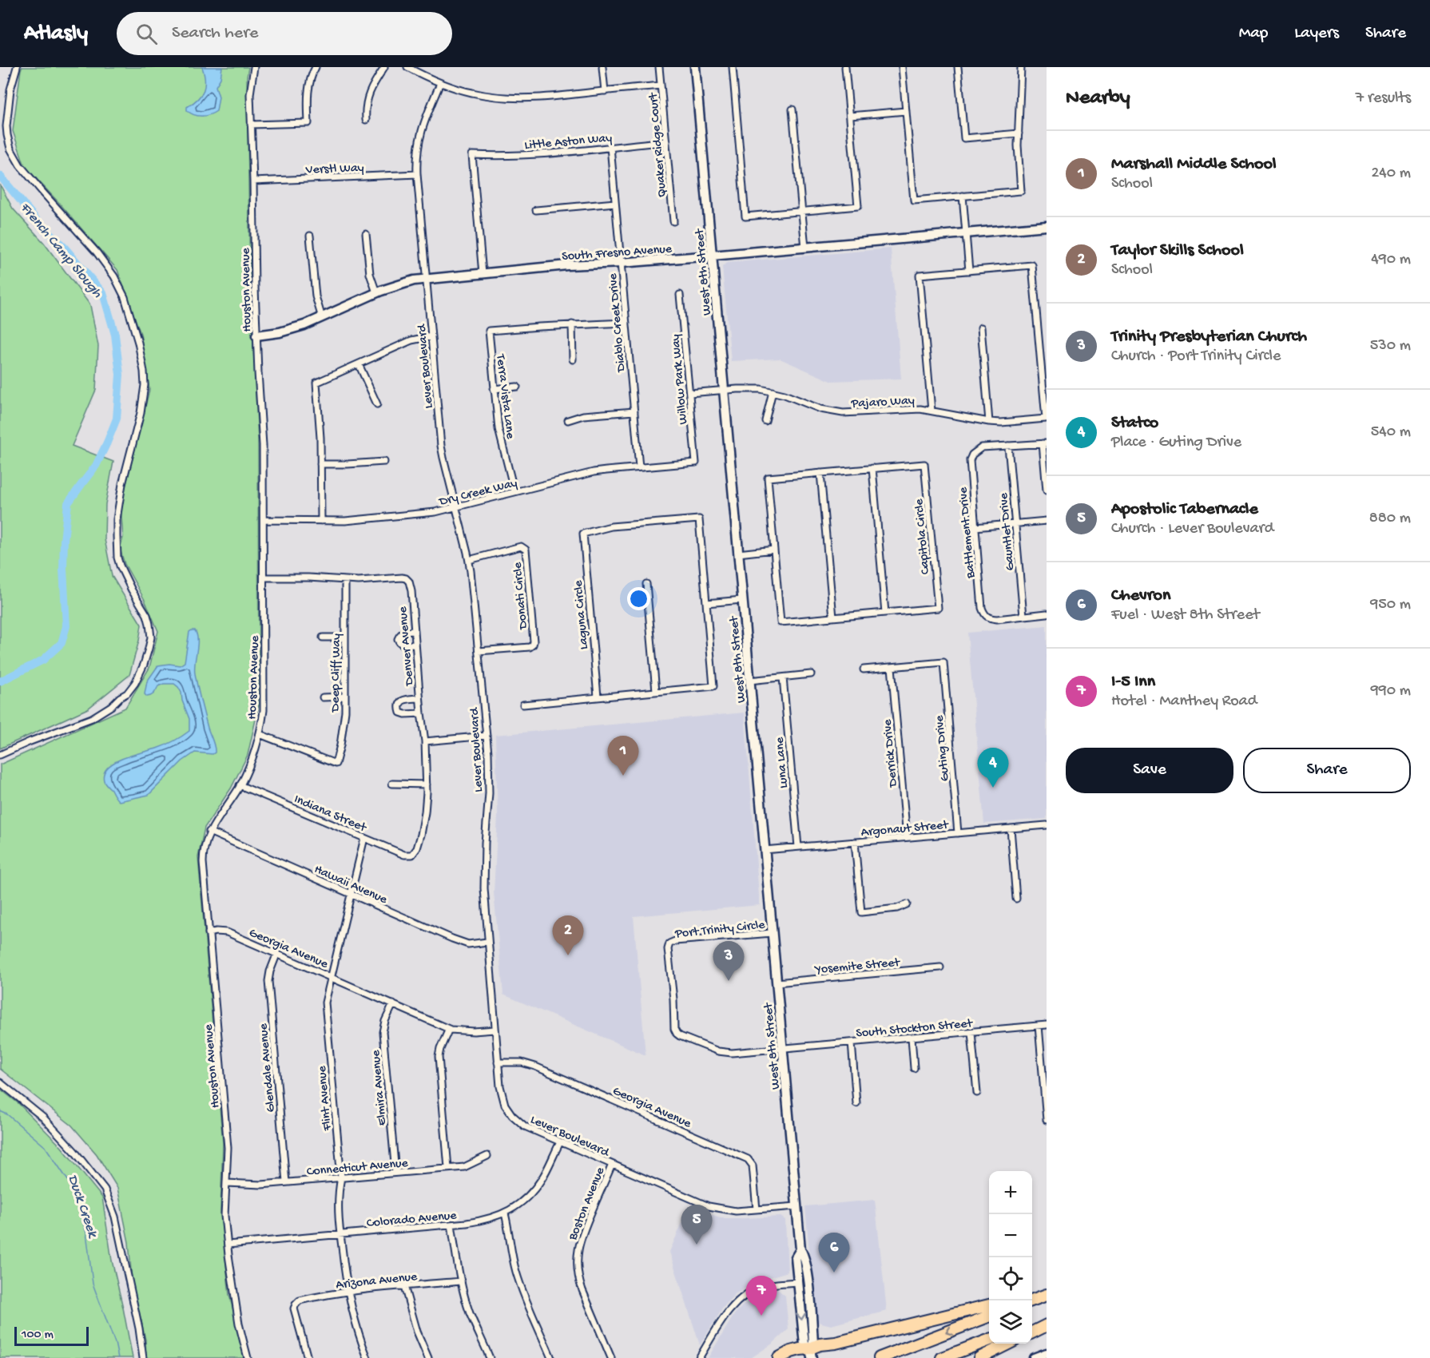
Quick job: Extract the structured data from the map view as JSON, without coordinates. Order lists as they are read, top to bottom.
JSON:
{
  "streets": {
    "street": [
      "Little Aston Way",
      "Quaker Ridge Court",
      "Verstl Way",
      "South Fresno Avenue",
      "West 8th Street",
      "Houston Avenue",
      "Diablo Creek Drive",
      "Lever Boulevard",
      "Willow Park Way",
      "Terra Vista Lane",
      "Pajaro Way",
      "Dry Creek Way",
      "Gauntlet Drive",
      "Battlement Drive",
      "Capitola Circle",
      "Donati Circle",
      "Laguna Circle",
      "Denver Avenue",
      "Deep Cliff Way",
      "Guting Drive",
      "Derrick Drive",
      "Luna Lane",
      "Indiana Street",
      "Argonaut Street",
      "Hawaii Avenue",
      "Port Trinity Circle",
      "Georgia Avenue",
      "Yosemite Street",
      "South Stockton Street",
      "Glendale Avenue",
      "Elmira Avenue",
      "Flint Avenue",
      "Connecticut Avenue",
      "Boston Avenue",
      "Colorado Avenue",
      "Arizona Avenue"
    ]
  },
  "crossings": [
    ["Little Aston Way", "Quaker Ridge Court"],
    ["Little Aston Way", "South Fresno Avenue"],
    ["Little Aston Way", "Diablo Creek Drive"],
    ["Verstl Way", "Houston Avenue"],
    ["Verstl Way", "Lever Boulevard"],
    ["South Fresno Avenue", "West 8th Street"],
    ["South Fresno Avenue", "Houston Avenue"],
    ["South Fresno Avenue", "Diablo Creek Drive"],
    ["South Fresno Avenue", "Lever Boulevard"],
    ["West 8th Street", "Lever Boulevard"],
    ["West 8th Street", "Pajaro Way"],
    ["West 8th Street", "Argonaut Street"],
    ["West 8th Street", "Port Trinity Circle"],
    ["West 8th Street", "Yosemite Street"],
    ["West 8th Street", "South Stockton Street"],
    ["Houston Avenue", "Dry Creek Way"],
    ["Houston Avenue", "Denver Avenue"],
    ["Houston Avenue", "Deep Cliff Way"],
    ["Houston Avenue", "Indiana Street"],
    ["Houston Avenue", "Hawaii Avenue"],
    ["Houston Avenue", "Georgia Avenue"],
    ["Houston Avenue", "Connecticut Avenue"],
    ["Houston Avenue", "Colorado Avenue"],
    ["Diablo Creek Drive", "Dry Creek Way"],
    ["Lever Boulevard", "Dry Creek Way"],
    ["Lever Boulevard", "Donati Circle"],
    ["Lever Boulevard", "Hawaii Avenue"],
    ["Lever Boulevard", "Georgia Avenue"],
    ["Lever Boulevard", "Boston Avenue"],
    ["Lever Boulevard", "Colorado Avenue"],
    ["Willow Park Way", "Pajaro Way"],
    ["Willow Park Way", "Dry Creek Way"],
    ["Terra Vista Lane", "Dry Creek Way"],
    ["Gauntlet Drive", "Battlement Drive"],
    ["Denver Avenue", "Deep Cliff Way"],
    ["Denver Avenue", "Indiana Street"],
    ["Guting Drive", "Derrick Drive"],
    ["Guting Drive", "Argonaut Street"],
    ["Derrick Drive", "Argonaut Street"],
    ["Luna Lane", "Argonaut Street"],
    ["Indiana Street", "Flint Avenue"],
    ["Hawaii Avenue", "Flint Avenue"],
    ["Port Trinity Circle", "South Stockton Street"],
    ["Georgia Avenue", "Glendale Avenue"],
    ["Georgia Avenue", "Elmira Avenue"],
    ["Georgia Avenue", "Flint Avenue"],
    ["Glendale Avenue", "Connecticut Avenue"],
    ["Elmira Avenue", "Connecticut Avenue"],
    ["Flint Avenue", "Connecticut Avenue"],
    ["Flint Avenue", "Colorado Avenue"],
    ["Flint Avenue", "Arizona Avenue"]
  ],
  "water": ["French Camp Slough", "Duck Creek"],
  "scale_bar": "100 m",
  "page": {
    "header": "Atlasly",
    "search": "Search here",
    "nav": ["Map", "Layers", "Share"],
    "heading": ["Nearby", "7 results"],
    "list": [
      {
        "mark": "1",
        "name": "Marshall Middle School",
        "note": "School",
        "value": "240 m"
      },
      {
        "mark": "2",
        "name": "Taylor Skills School",
        "note": "School",
        "value": "490 m"
      },
      {
        "mark": "3",
        "name": "Trinity Presbyterian Church",
        "note": "Church · Port Trinity Circle",
        "value": "530 m"
      },
      {
        "mark": "4",
        "name": "Statco",
        "note": "Place · Guting Drive",
        "value": "540 m"
      },
      {
        "mark": "5",
        "name": "Apostolic Tabernacle",
        "note": "Church · Lever Boulevard",
        "value": "880 m"
      },
      {
        "mark": "6",
        "name": "Chevron",
        "note": "Fuel · West 8th Street",
        "value": "950 m"
      },
      {
        "mark": "7",
        "name": "I-5 Inn",
        "note": "Hotel · Manthey Road",
        "value": "990 m"
      }
    ],
    "buttons": ["Save", "Share"],
    "pins": [
      "1",
      "4",
      "2",
      "3",
      "5",
      "6",
      "7"
    ],
    "map_buttons": ["+", "−"],
    "scale": "100 m"
  }
}
